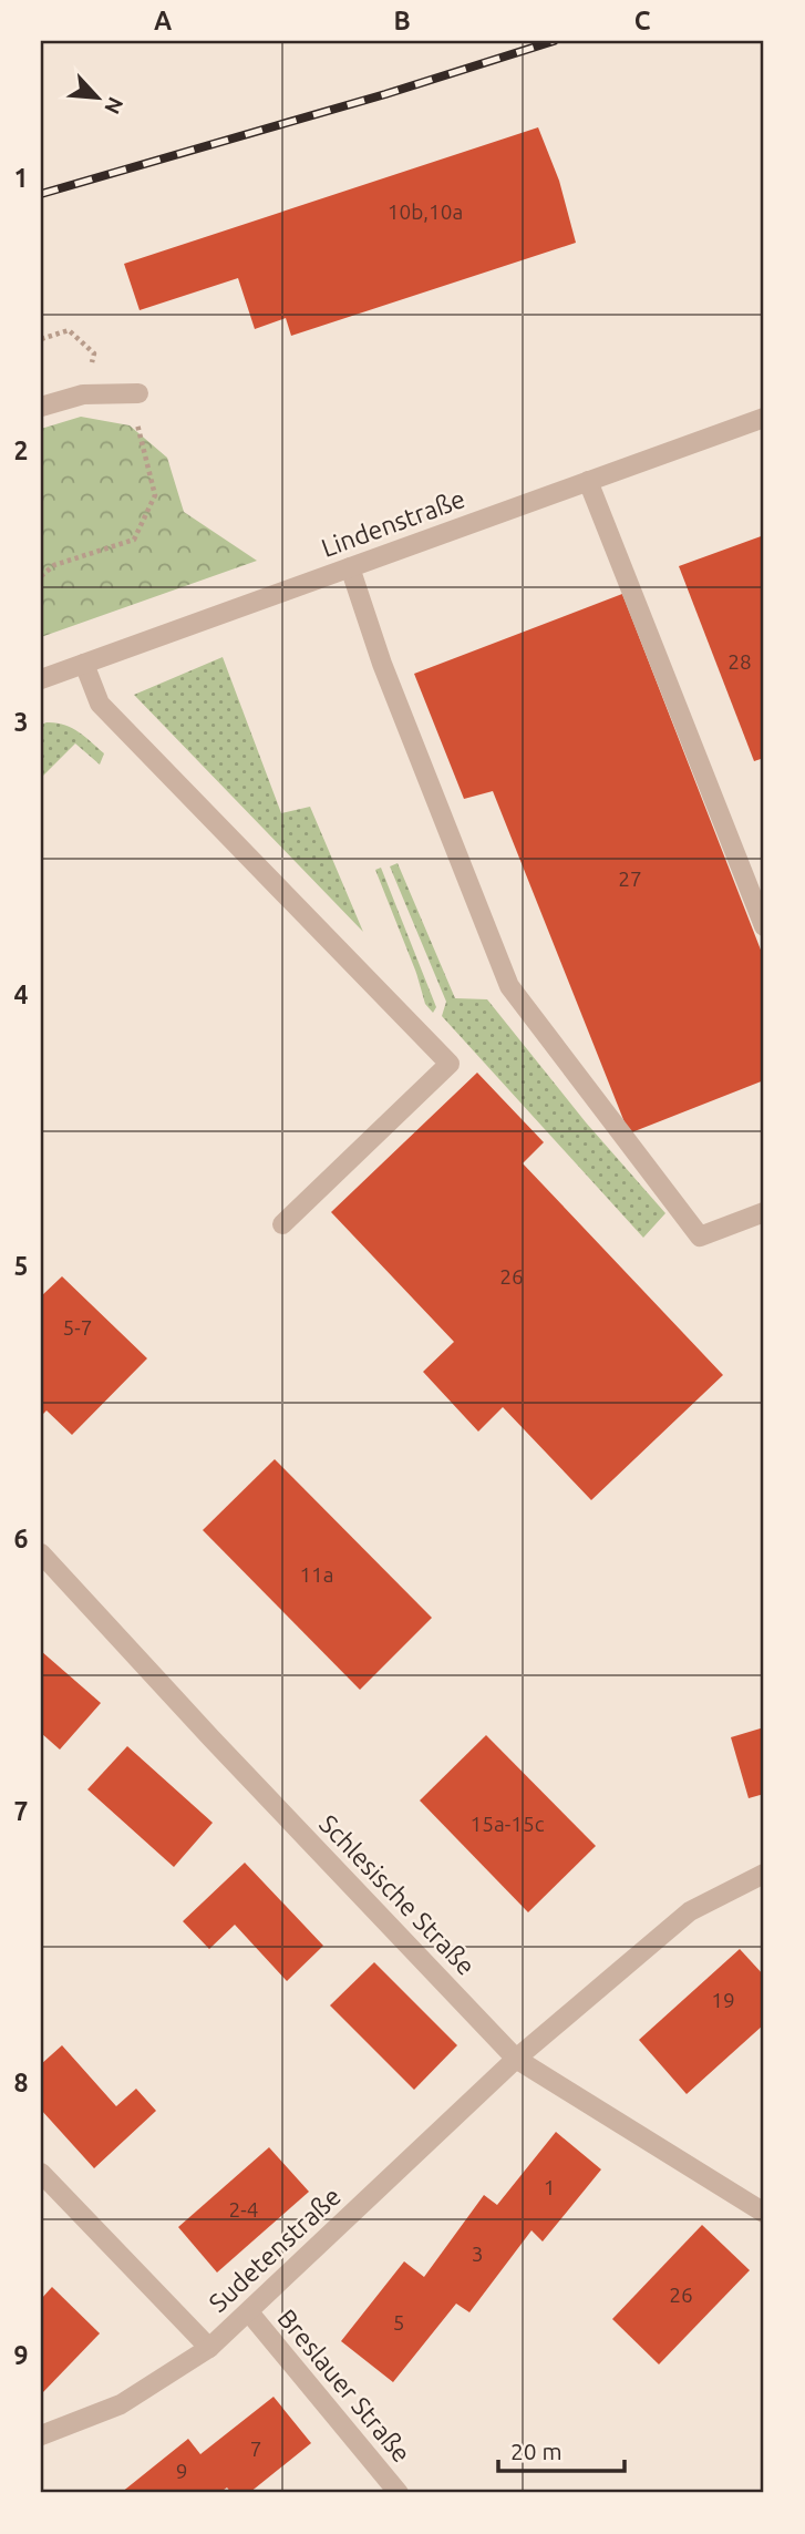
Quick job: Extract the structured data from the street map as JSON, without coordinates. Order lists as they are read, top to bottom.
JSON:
{
  "streets": {
    "street": [
      "Lindenstraße",
      "Schlesische Straße",
      "Sudetenstraße",
      "Breslauer Straße"
    ]
  },
  "crossings": [
    ["Schlesische Straße", "Sudetenstraße"],
    ["Sudetenstraße", "Breslauer Straße"]
  ],
  "house_numbers": [
    "10b,10a",
    "28",
    "27",
    "26",
    "5-7",
    "11a",
    "15a-15c",
    "19",
    "1",
    "2-4",
    "3",
    "26",
    "5",
    "7",
    "9"
  ],
  "scale_bar": "20 m",
  "north": "bottom right",
  "grid": {
    "columns": ["A", "B", "C"],
    "rows": [
      "1",
      "2",
      "3",
      "4",
      "5",
      "6",
      "7",
      "8",
      "9"
    ]
  }
}
